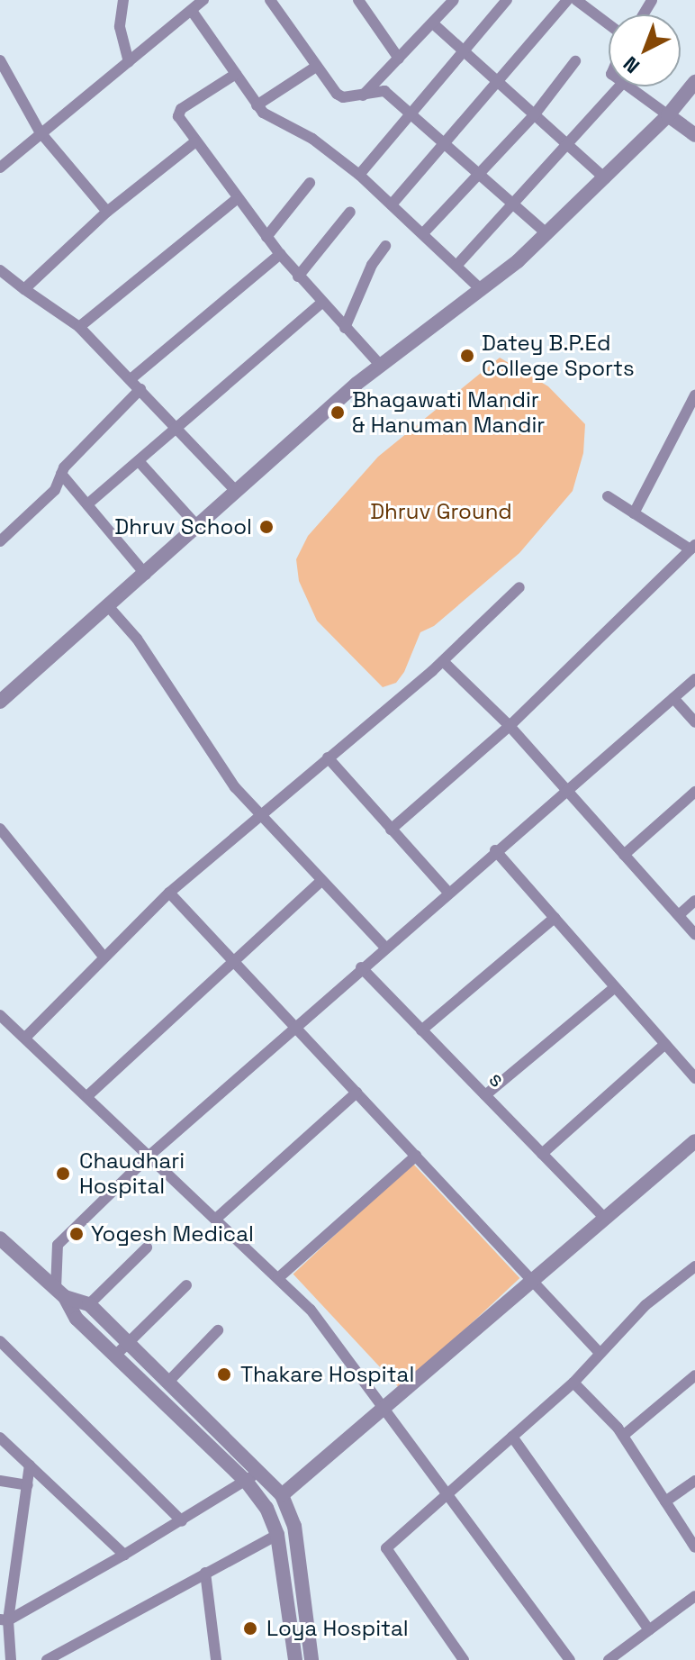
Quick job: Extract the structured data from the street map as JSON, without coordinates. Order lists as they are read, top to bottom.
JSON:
{
  "streets": {
    "street": ["s"]
  },
  "parks": ["Dhruv Ground"],
  "places": [
    "Datey B.P.Ed College Sports",
    "Bhagawati Mandir & Hanuman Mandir",
    "Dhruv School",
    "Chaudhari Hospital",
    "Yogesh Medical",
    "Thakare Hospital",
    "Loya Hospital"
  ],
  "north": "bottom left"
}
